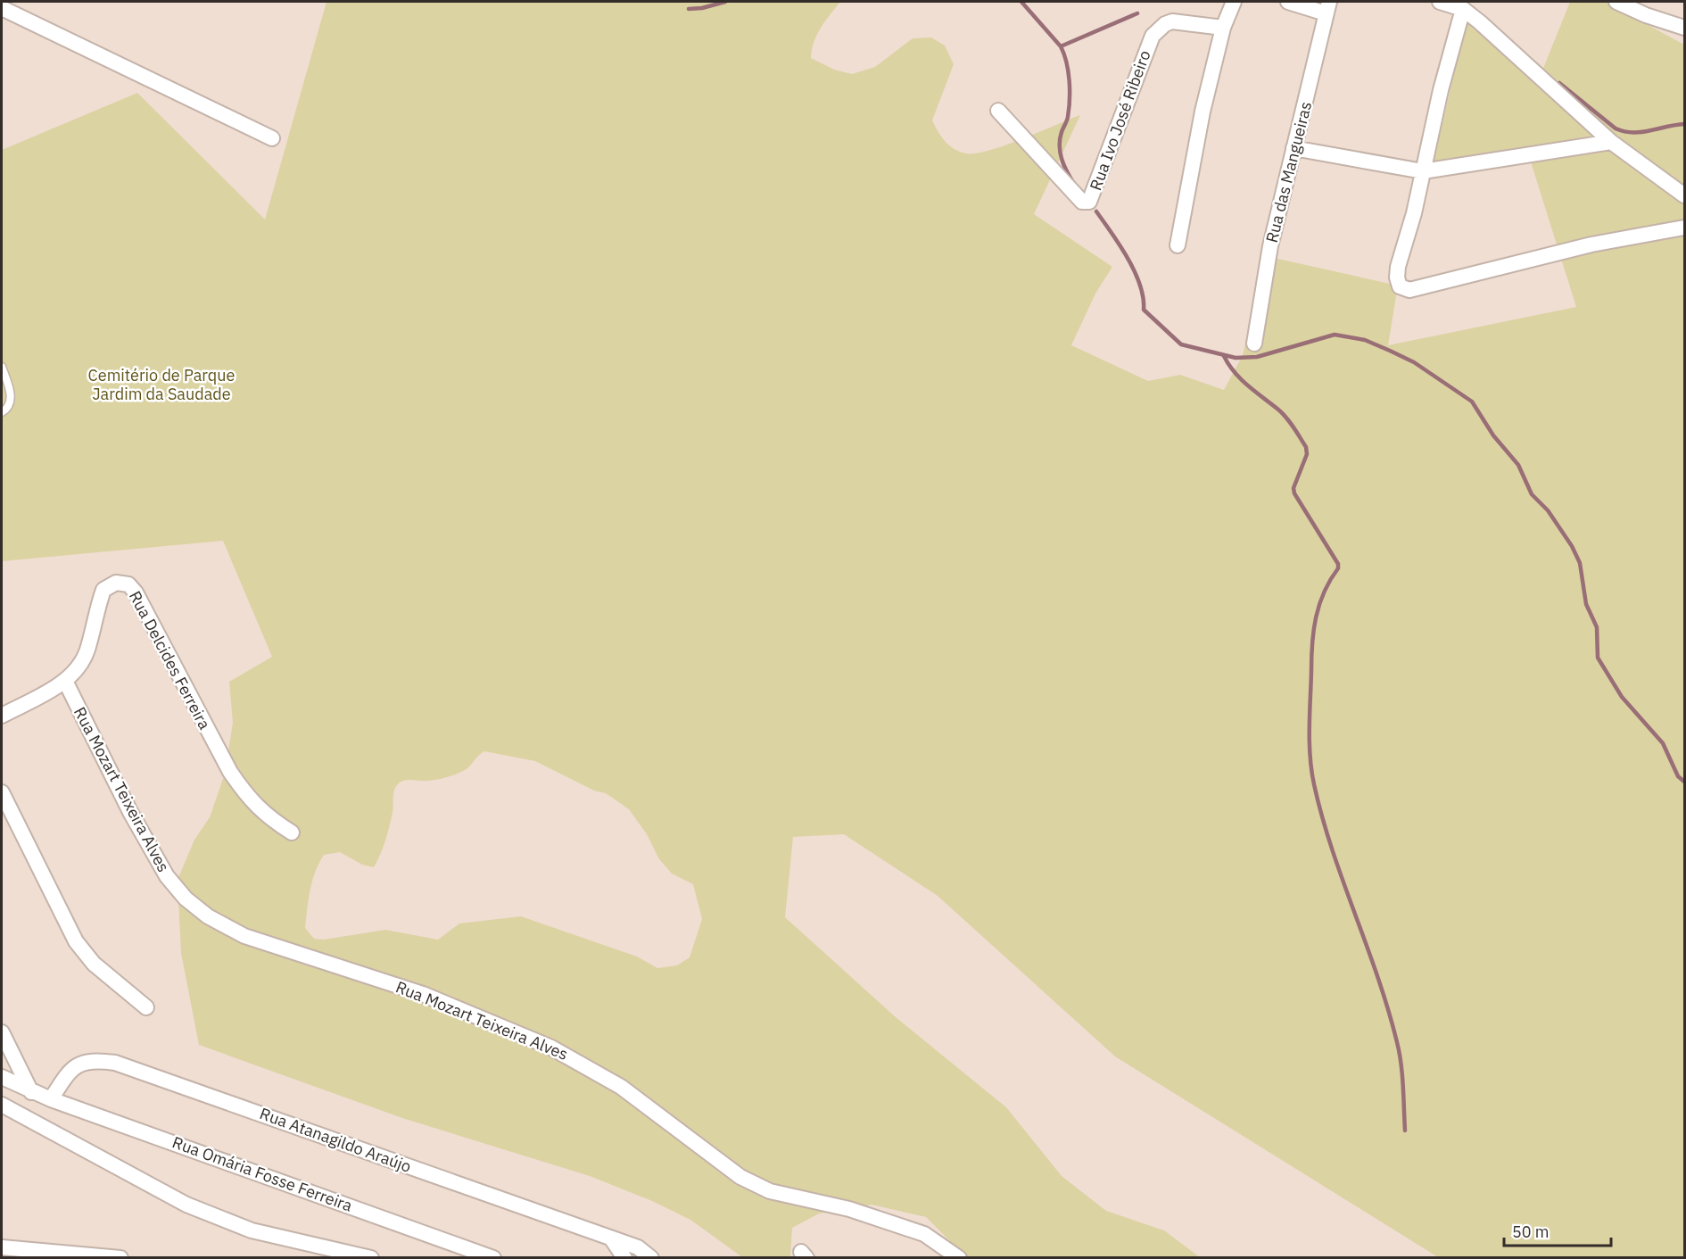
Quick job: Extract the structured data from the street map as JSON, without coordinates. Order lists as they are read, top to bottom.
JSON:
{
  "streets": {
    "street": [
      "Rua Ivo José Ribeiro",
      "Rua das Mangueiras",
      "Rua Delcides Ferreira",
      "Rua Mozart Teixeira Alves",
      "Rua Atanagildo Araújo",
      "Rua Omária Fosse Ferreira"
    ]
  },
  "crossings": [
    ["Rua Delcides Ferreira", "Rua Mozart Teixeira Alves"],
    ["Rua Atanagildo Araújo", "Rua Omária Fosse Ferreira"]
  ],
  "parks": ["Cemitério de Parque Jardim da Saudade"],
  "scale_bar": "50 m"
}
